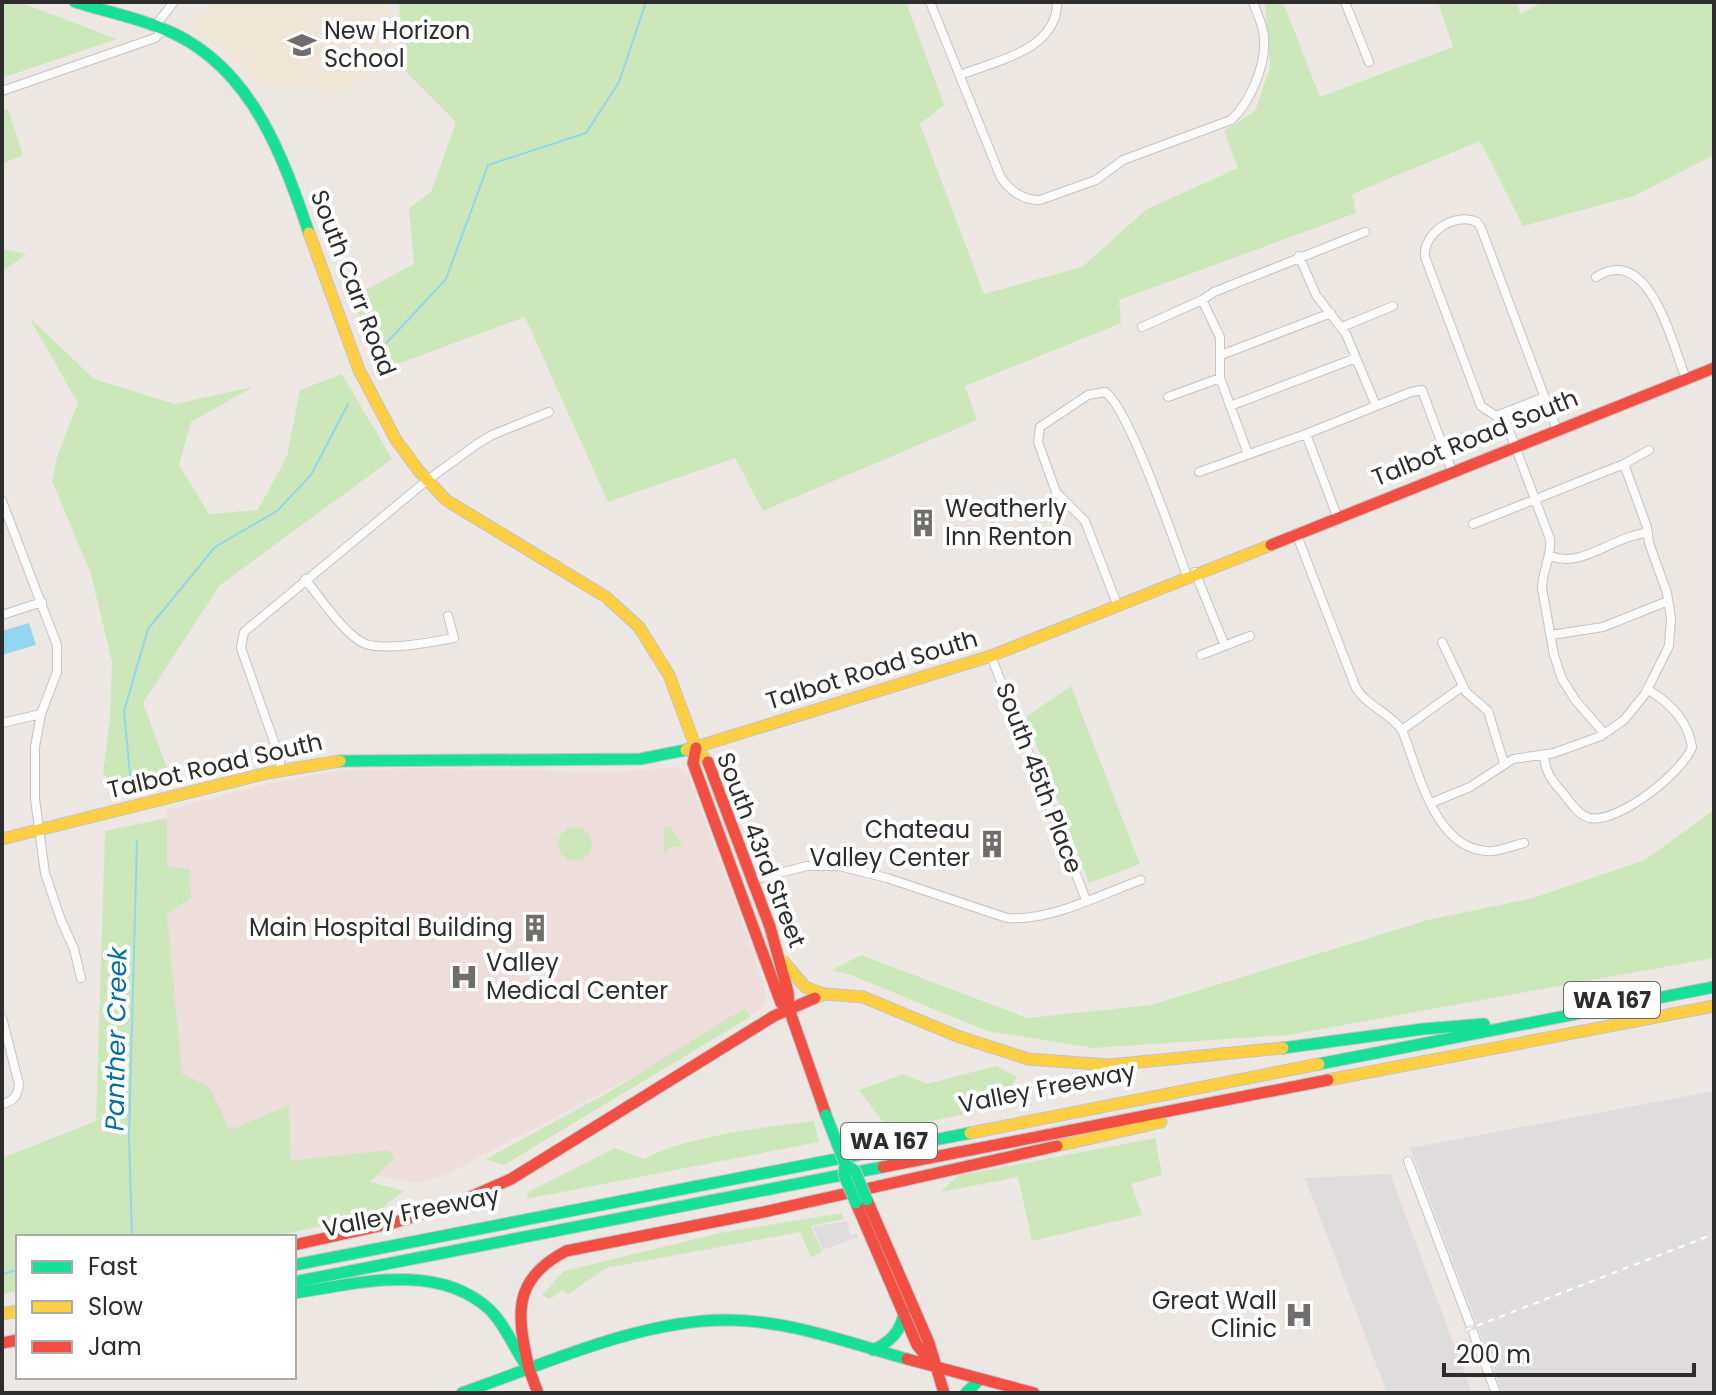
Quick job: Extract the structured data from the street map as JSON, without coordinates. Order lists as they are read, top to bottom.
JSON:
{
  "streets": {
    "main road": [
      "South Carr Road",
      "Talbot Road South",
      "South 43rd Street",
      "WA 167",
      "Valley Freeway"
    ],
    "street": ["South 45th Place"]
  },
  "crossings": [
    ["South Carr Road", "Talbot Road South"],
    ["South Carr Road", "South 43rd Street"],
    ["Talbot Road South", "South 45th Place"],
    ["Talbot Road South", "South 43rd Street"]
  ],
  "water": ["Panther Creek"],
  "places": {
    "school or university": ["New Horizon School"],
    "building": ["Weatherly Inn Renton", "Chateau Valley Center", "Main Hospital Building"],
    "hospital": ["Valley Medical Center", "Great Wall Clinic"]
  },
  "legend": ["Fast", "Slow", "Jam"],
  "scale_bar": "200 m"
}
